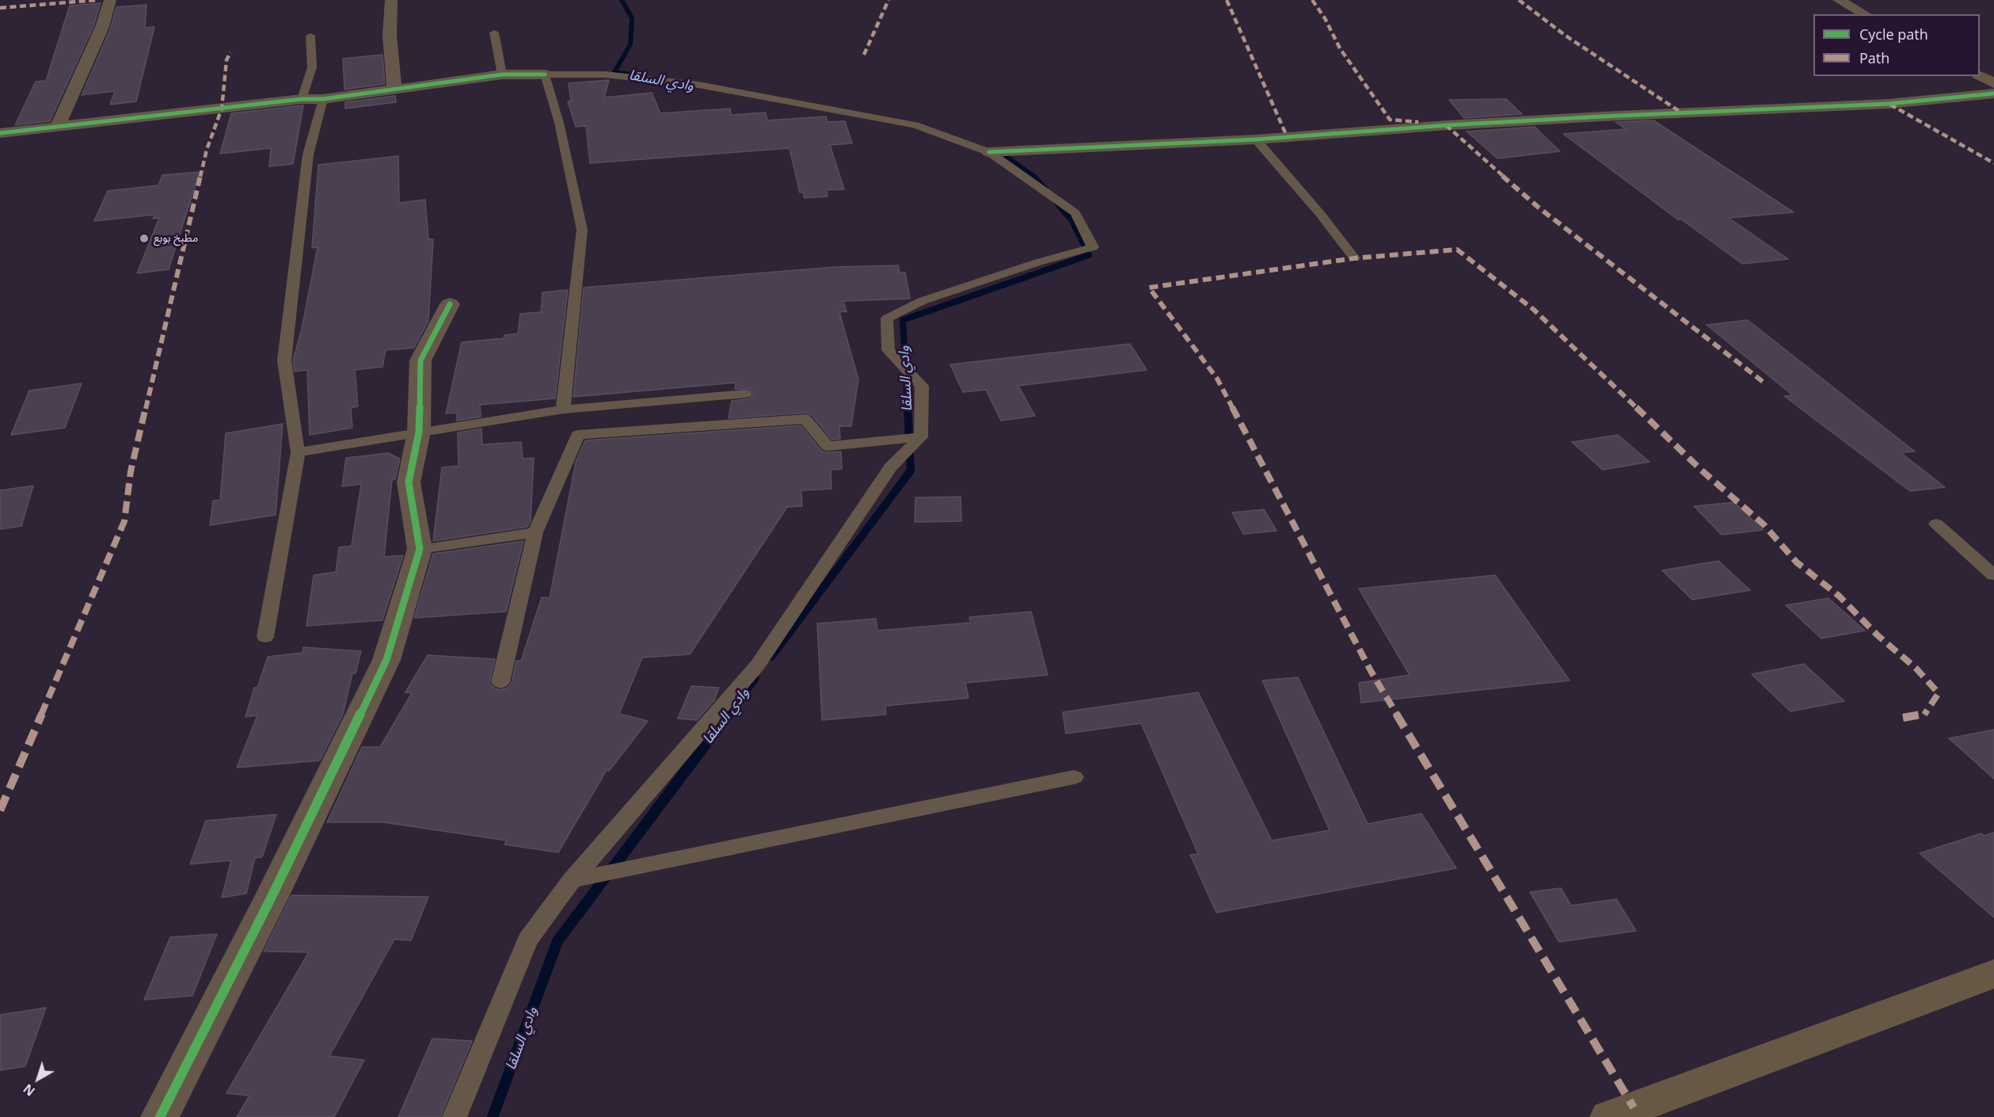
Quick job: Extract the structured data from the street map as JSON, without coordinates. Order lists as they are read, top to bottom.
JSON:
{
  "water": ["وادي السلقا"],
  "places": ["مطبخ بوبع"],
  "legend": ["Cycle path", "Path"],
  "north": "bottom left"
}
